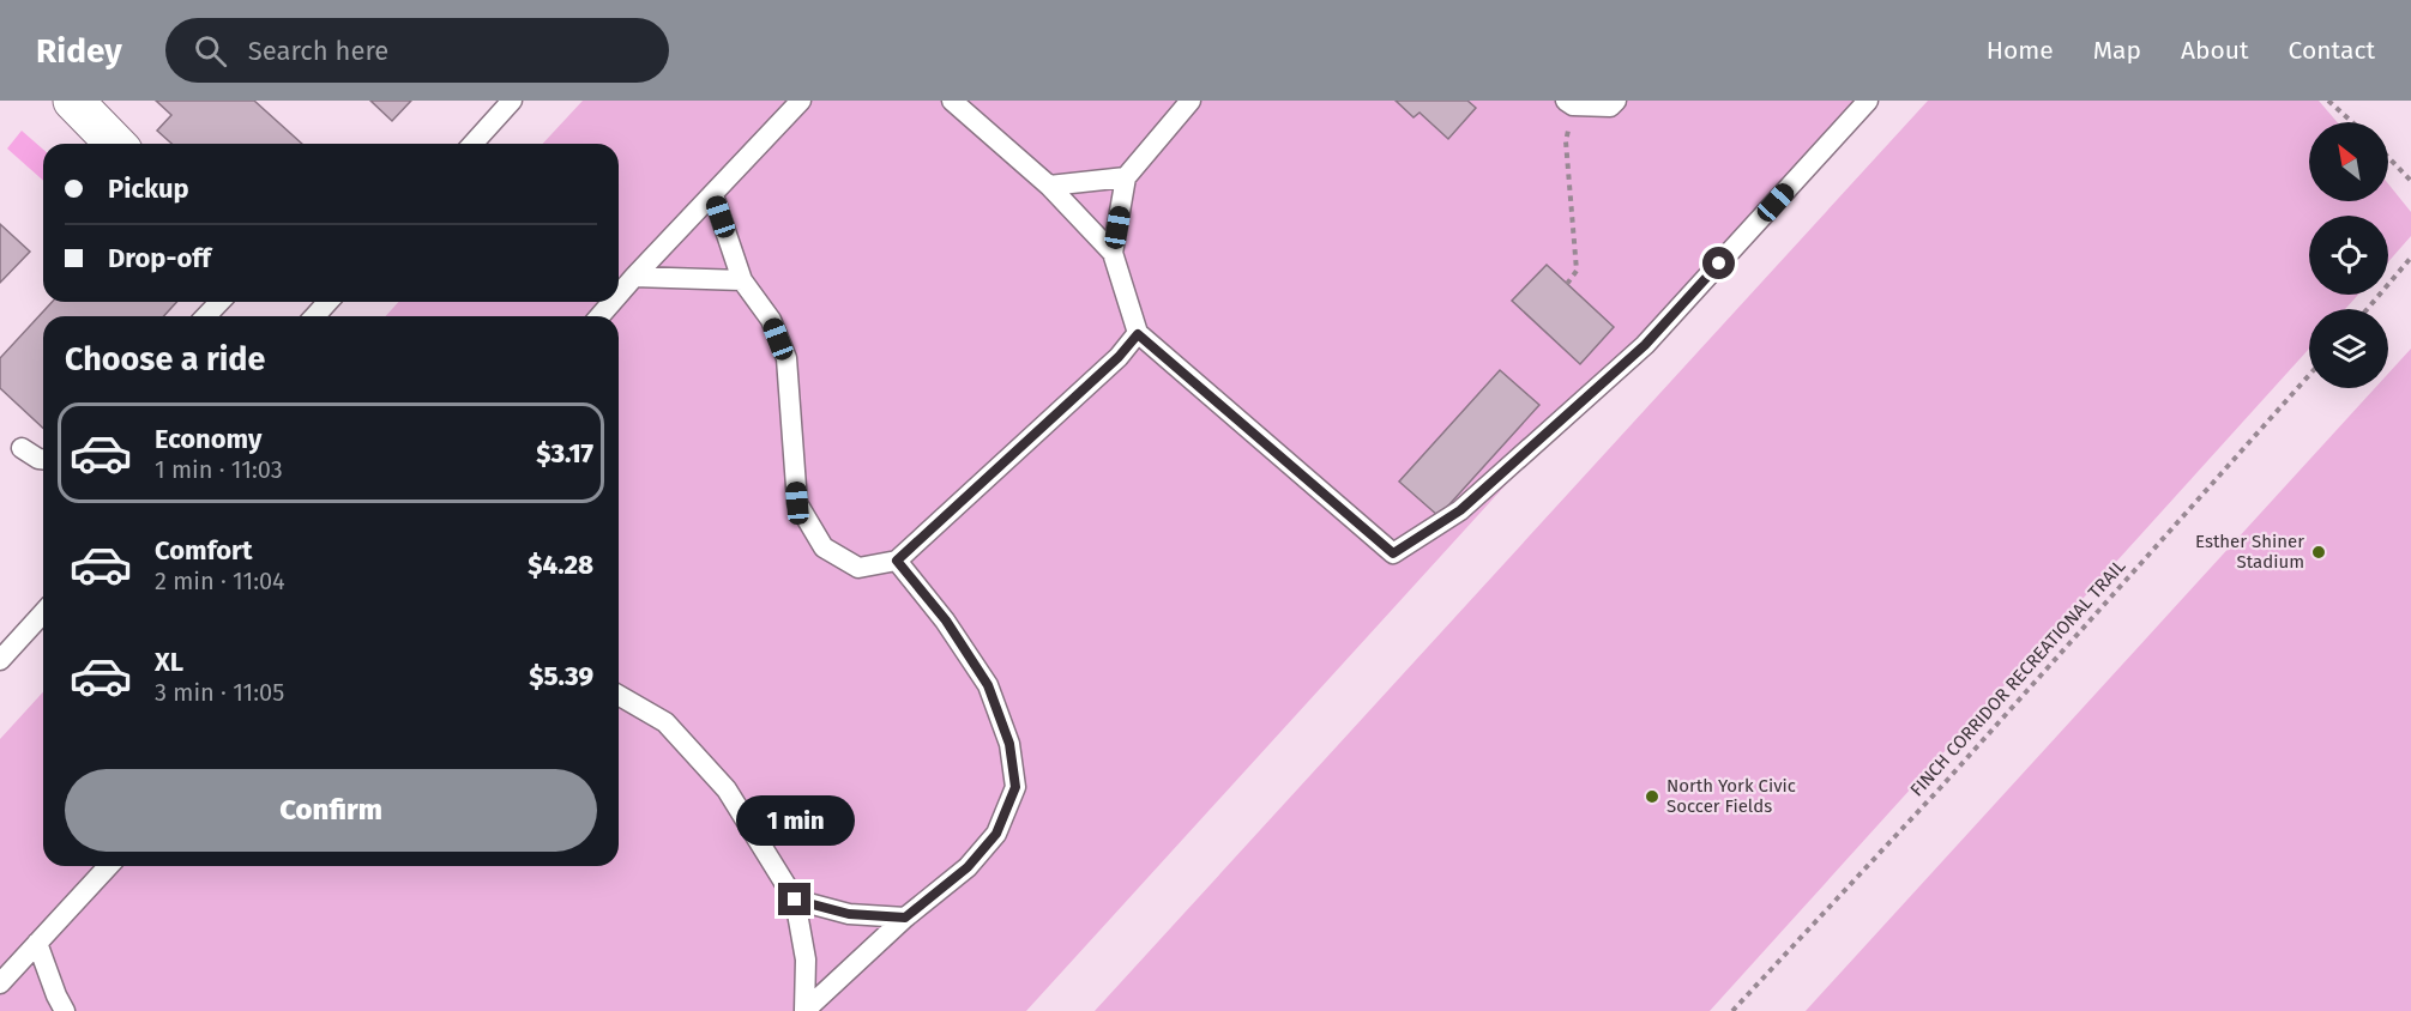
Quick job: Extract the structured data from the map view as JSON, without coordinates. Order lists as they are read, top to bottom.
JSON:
{
  "streets": {
    "path": ["FINCH CORRIDOR RECREATIONAL TRAIL"]
  },
  "places": ["Esther Shiner Stadium", "North York Civic Soccer Fields"],
  "north": "top left",
  "page": {
    "header": "Ridey",
    "search": "Search here",
    "nav": [
      "Home",
      "Map",
      "About",
      "Contact"
    ],
    "banner": ["Pickup", "Drop-off"],
    "heading": "Choose a ride",
    "list": [
      {
        "name": "Economy",
        "note": "1 min · 11:03",
        "value": "$3.17"
      },
      {
        "name": "Comfort",
        "note": "2 min · 11:04",
        "value": "$4.28"
      },
      {
        "name": "XL",
        "note": "3 min · 11:05",
        "value": "$5.39"
      }
    ],
    "buttons": "Confirm",
    "bubble": "1 min"
  }
}
